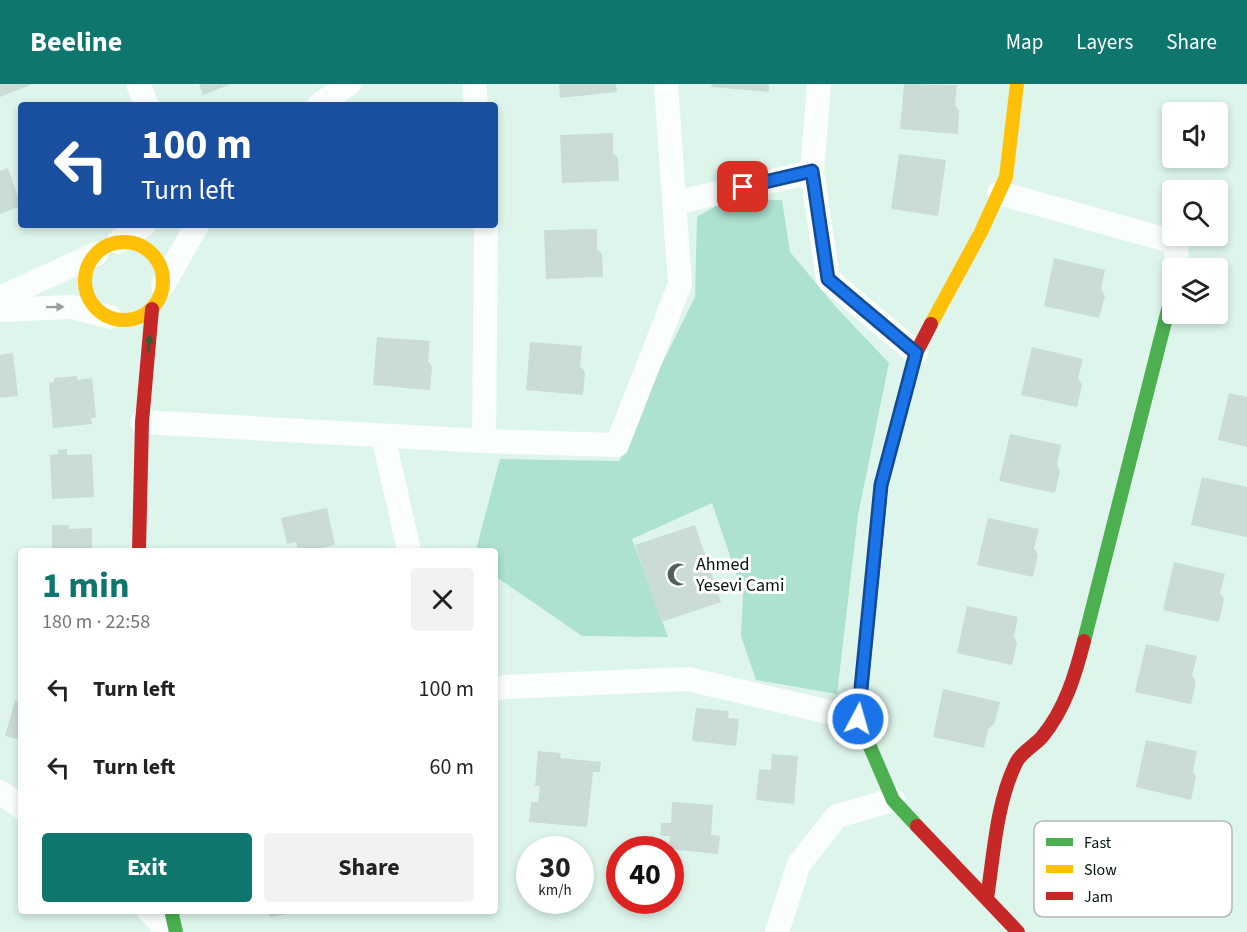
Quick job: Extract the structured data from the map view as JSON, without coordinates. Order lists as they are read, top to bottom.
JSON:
{
  "places": {
    "mosque": ["Ahmed Yesevi Cami"]
  },
  "legend": ["Fast", "Slow", "Jam"],
  "page": {
    "header": "Beeline",
    "nav": ["Map", "Layers", "Share"],
    "turn": ["100 m", "Turn left"],
    "heading": ["1 min", "180 m · 22:58"],
    "list": [
      {
        "name": "Turn left",
        "value": "100 m"
      },
      {
        "name": "Turn left",
        "value": "60 m"
      }
    ],
    "buttons": ["Exit", "Share"],
    "speed": "30 km/h",
    "limit": "40"
  }
}
